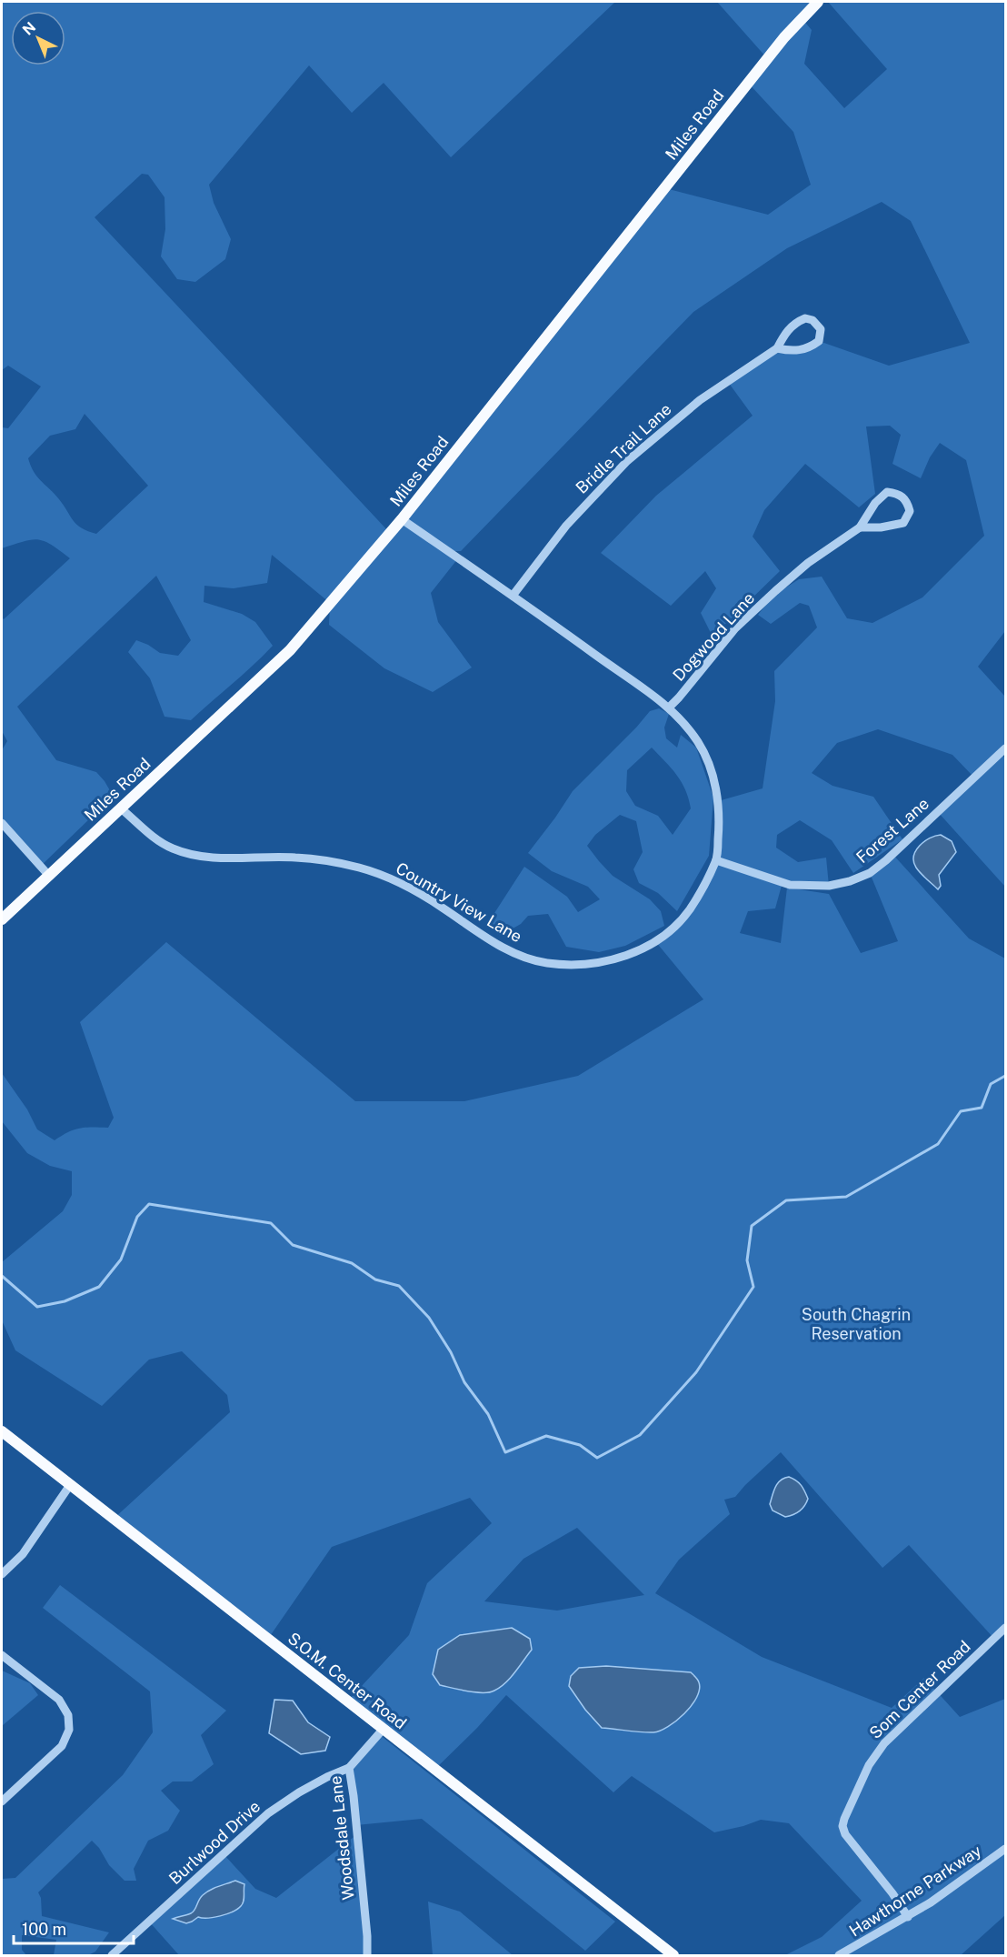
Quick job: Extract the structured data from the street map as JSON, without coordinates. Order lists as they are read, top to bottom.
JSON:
{
  "streets": {
    "main road": ["Miles Road", "S.O.M. Center Road"],
    "street": [
      "Bridle Trail Lane",
      "Dogwood Lane",
      "Forest Lane",
      "Country View Lane",
      "Som Center Road",
      "Woodsdale Lane",
      "Burlwood Drive",
      "Hawthorne Parkway"
    ]
  },
  "crossings": [
    ["Miles Road", "Country View Lane"],
    ["Bridle Trail Lane", "Country View Lane"],
    ["Dogwood Lane", "Country View Lane"],
    ["Forest Lane", "Country View Lane"],
    ["S.O.M. Center Road", "Woodsdale Lane"],
    ["Som Center Road", "Hawthorne Parkway"],
    ["Woodsdale Lane", "Burlwood Drive"]
  ],
  "parks": ["South Chagrin Reservation"],
  "scale_bar": "100 m",
  "north": "top left"
}
